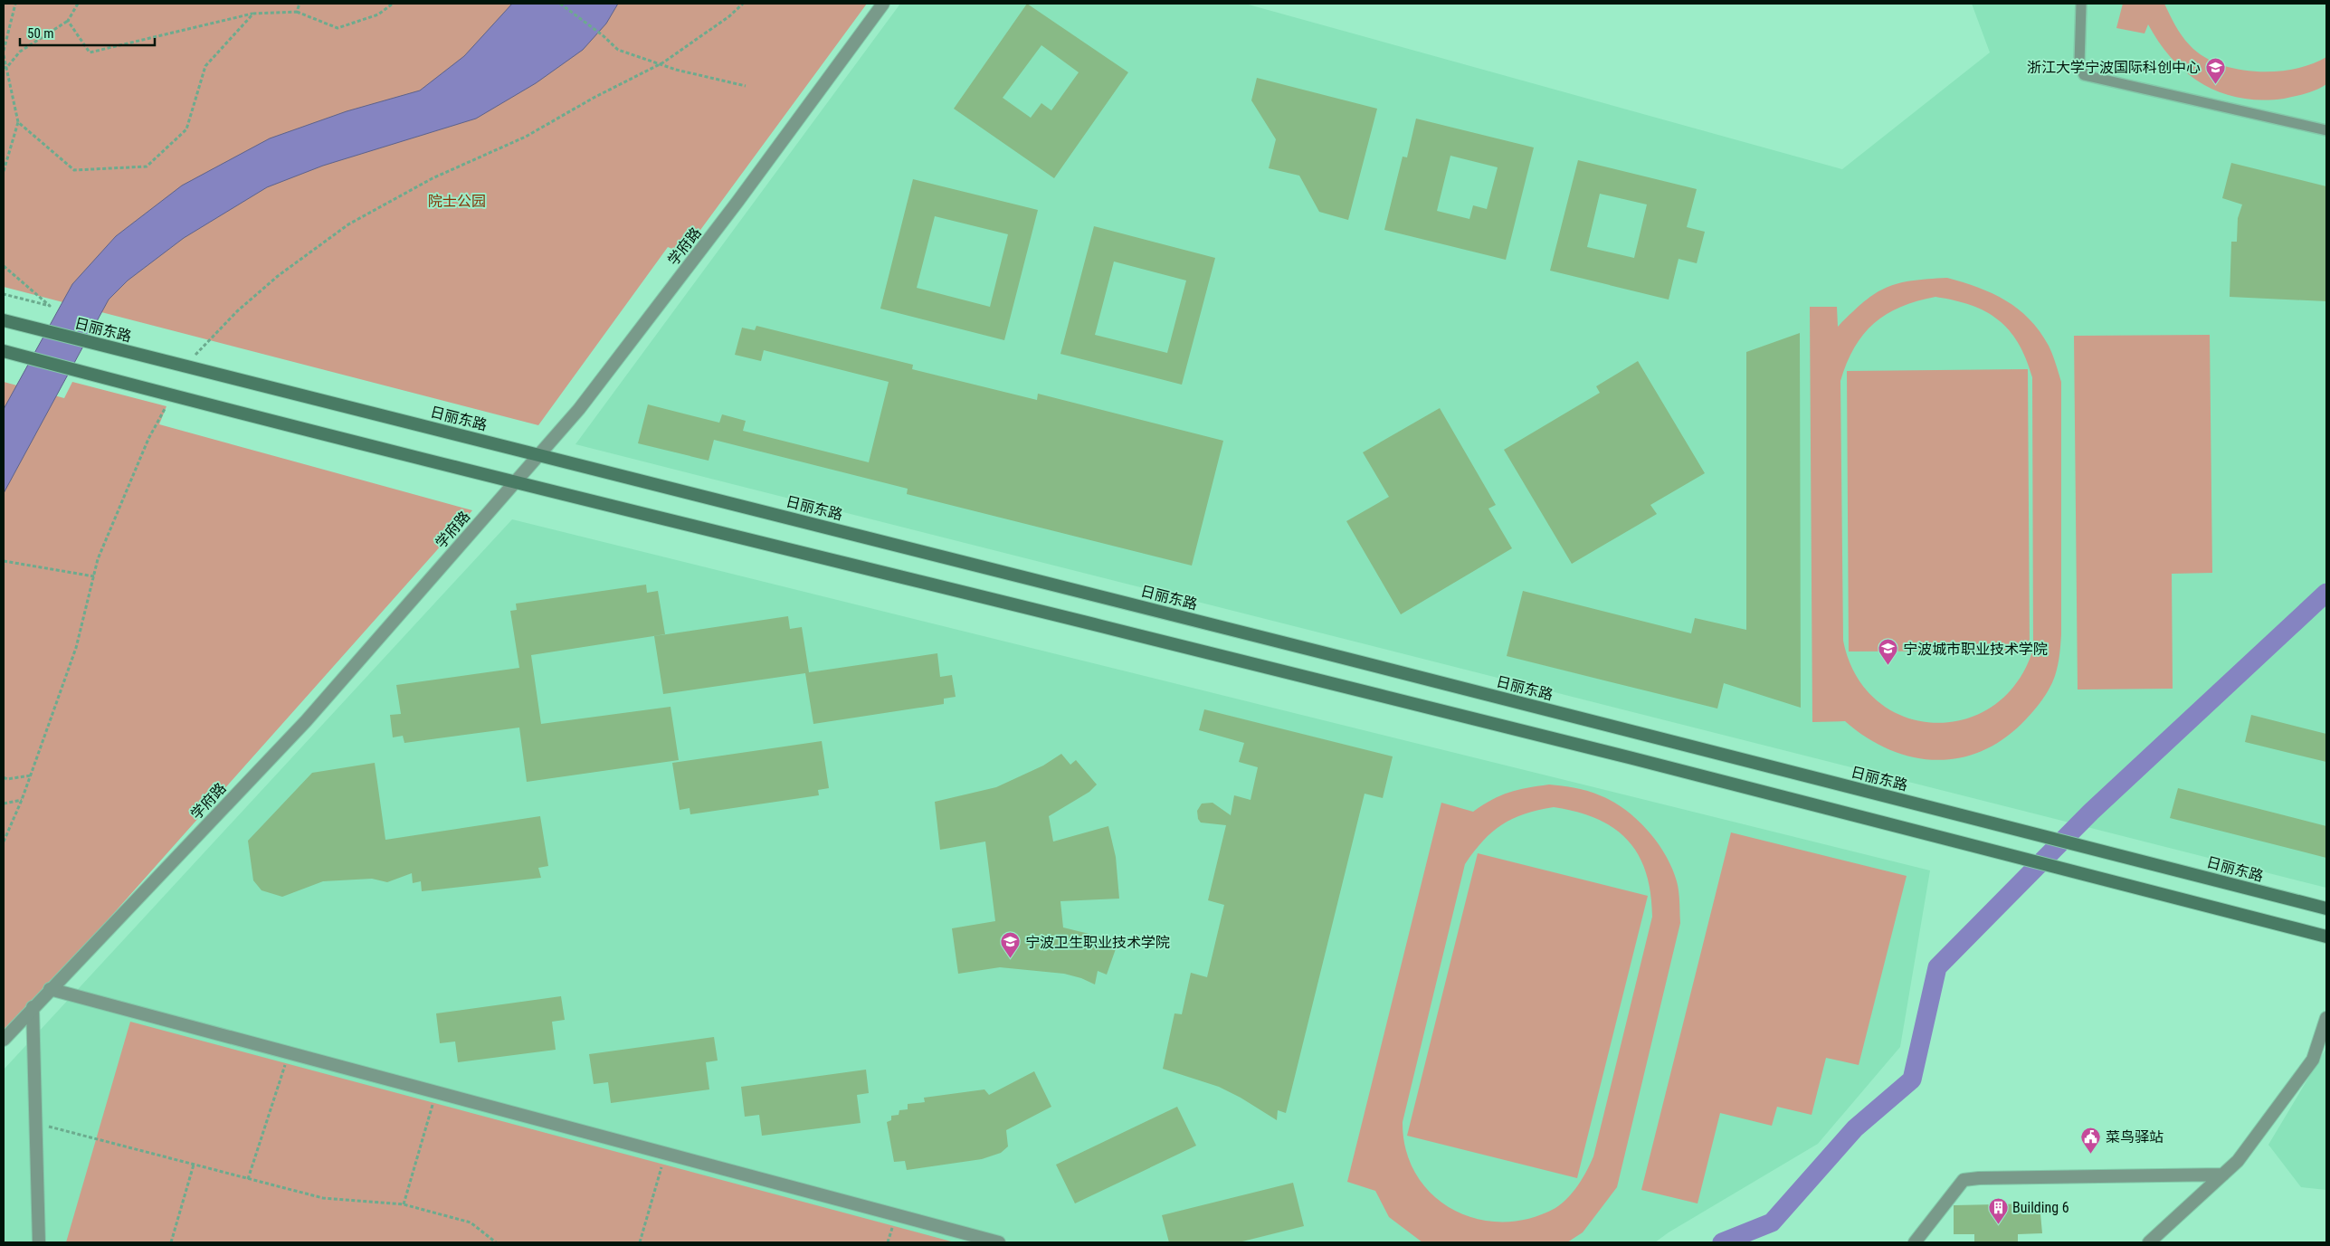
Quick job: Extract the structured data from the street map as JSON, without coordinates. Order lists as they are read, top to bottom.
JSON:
{
  "streets": {
    "main road": ["日丽东路"],
    "street": ["学府路"]
  },
  "crossings": [
    ["学府路", "日丽东路"]
  ],
  "parks": ["院士公园"],
  "places": {
    "school or university": ["浙江大学宁波国际科创中心", "宁波城市职业技术学院", "宁波卫生职业技术学院"],
    "public building": ["菜鸟驿站"],
    "building": ["Building 6"]
  },
  "scale_bar": "50 m"
}
